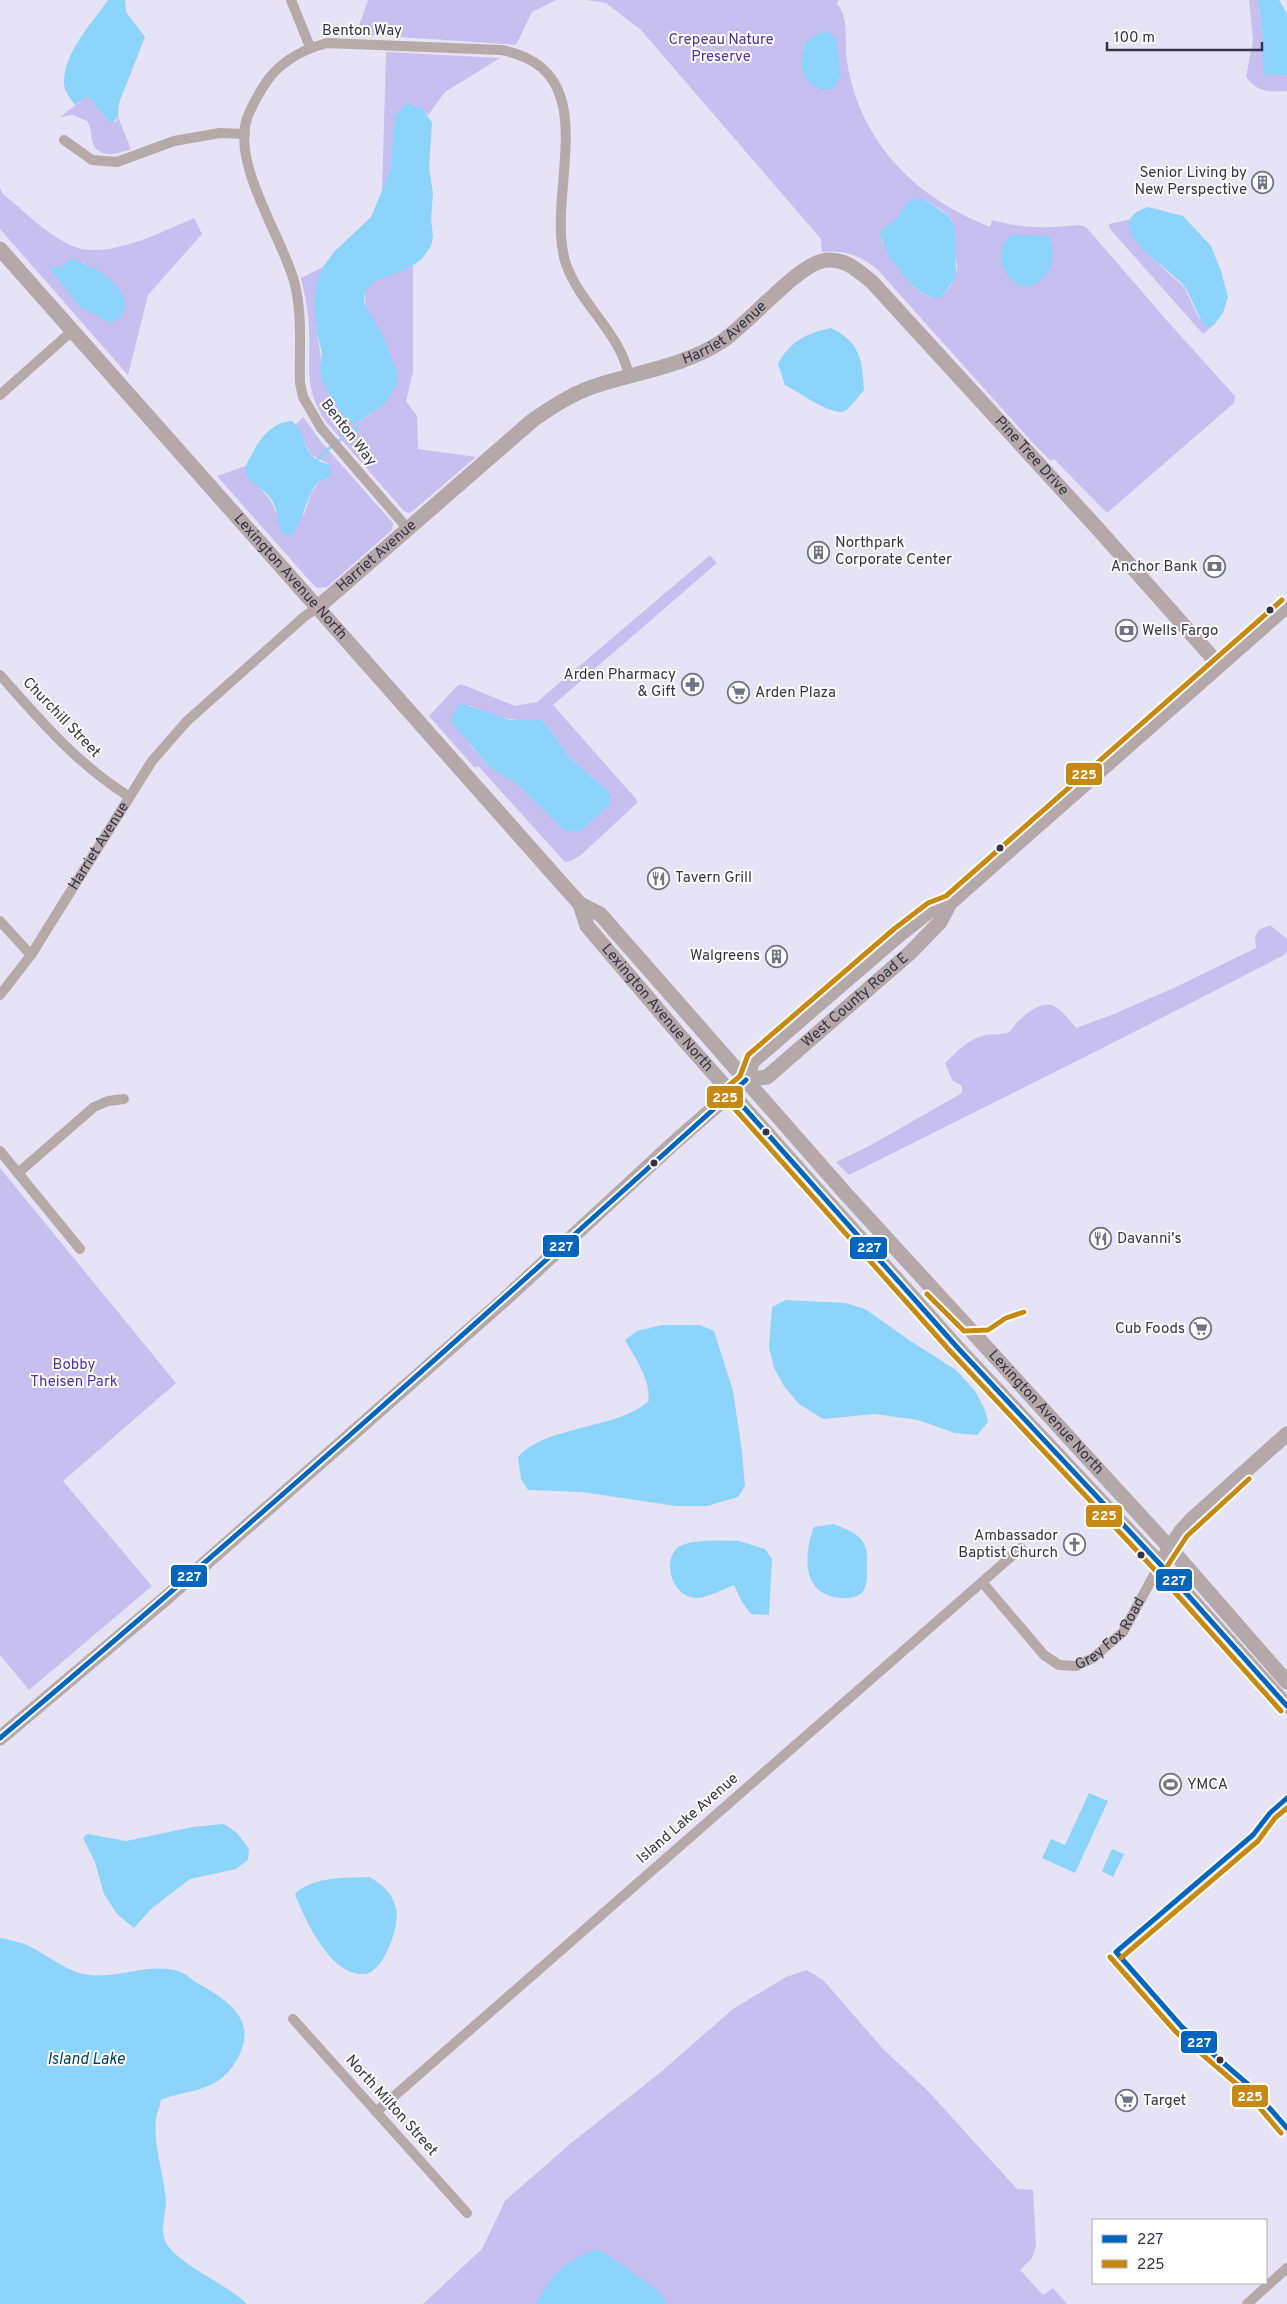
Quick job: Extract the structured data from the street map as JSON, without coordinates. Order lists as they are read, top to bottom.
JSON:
{
  "streets": {
    "street": [
      "Benton Way",
      "Harriet Avenue",
      "Pine Tree Drive",
      "Lexington Avenue North",
      "Churchill Street",
      "West County Road E",
      "Grey Fox Road",
      "Island Lake Avenue",
      "North Milton Street"
    ]
  },
  "crossings": [
    ["Benton Way", "Harriet Avenue"],
    ["Harriet Avenue", "Pine Tree Drive"],
    ["Harriet Avenue", "Lexington Avenue North"],
    ["Harriet Avenue", "Churchill Street"],
    ["Pine Tree Drive", "West County Road E"],
    ["Lexington Avenue North", "West County Road E"],
    ["Lexington Avenue North", "Grey Fox Road"],
    ["Grey Fox Road", "Island Lake Avenue"],
    ["Island Lake Avenue", "North Milton Street"]
  ],
  "water": ["Island Lake"],
  "parks": ["Crepeau Nature Preserve", "Bobby Theisen Park"],
  "places": {
    "building": ["Senior Living by New Perspective", "Northpark Corporate Center", "Walgreens"],
    "bank": ["Anchor Bank", "Wells Fargo"],
    "pharmacy": ["Arden Pharmacy & Gift"],
    "supermarket": ["Arden Plaza", "Cub Foods", "Target"],
    "restaurant": ["Tavern Grill", "Davanni's"],
    "church": ["Ambassador Baptist Church"],
    "sports": ["YMCA"]
  },
  "lines": ["transit line 225", "transit line 227"],
  "legend": ["227", "225"],
  "scale_bar": "100 m"
}
